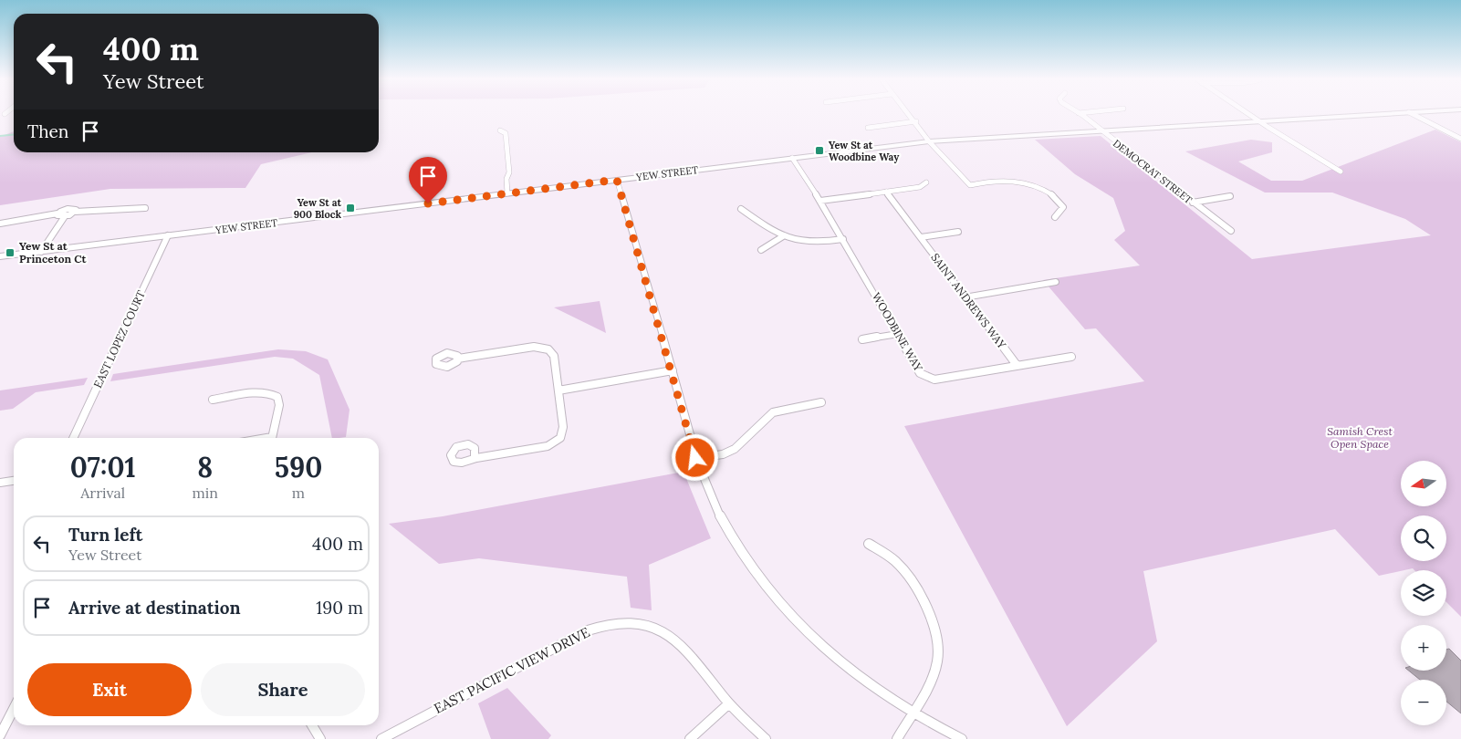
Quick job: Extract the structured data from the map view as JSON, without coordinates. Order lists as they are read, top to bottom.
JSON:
{
  "streets": {
    "street": [
      "DEMOCRAT STREET",
      "YEW STREET",
      "SAINT ANDREWS WAY",
      "WOODBINE WAY",
      "EAST LOPEZ COURT",
      "EAST PACIFIC VIEW DRIVE"
    ]
  },
  "crossings": [
    ["DEMOCRAT STREET", "YEW STREET"],
    ["YEW STREET", "WOODBINE WAY"],
    ["YEW STREET", "EAST LOPEZ COURT"],
    ["SAINT ANDREWS WAY", "WOODBINE WAY"]
  ],
  "parks": ["Samish Crest Open Space"],
  "places": {
    "transit": ["Yew St at Woodbine Way", "Yew St at 900 Block", "Yew St at Princeton Ct"]
  },
  "north": "left",
  "page": {
    "turn": ["400 m", "Yew Street"],
    "then": "Then",
    "eta": [
      "07:01",
      "Arrival",
      "8",
      "min",
      "590",
      "m"
    ],
    "map_buttons": ["+", "−"],
    "list": [
      {
        "name": "Turn left",
        "note": "Yew Street",
        "value": "400 m"
      },
      {
        "name": "Arrive at destination",
        "value": "190 m"
      }
    ],
    "buttons": ["Exit", "Share"]
  }
}
